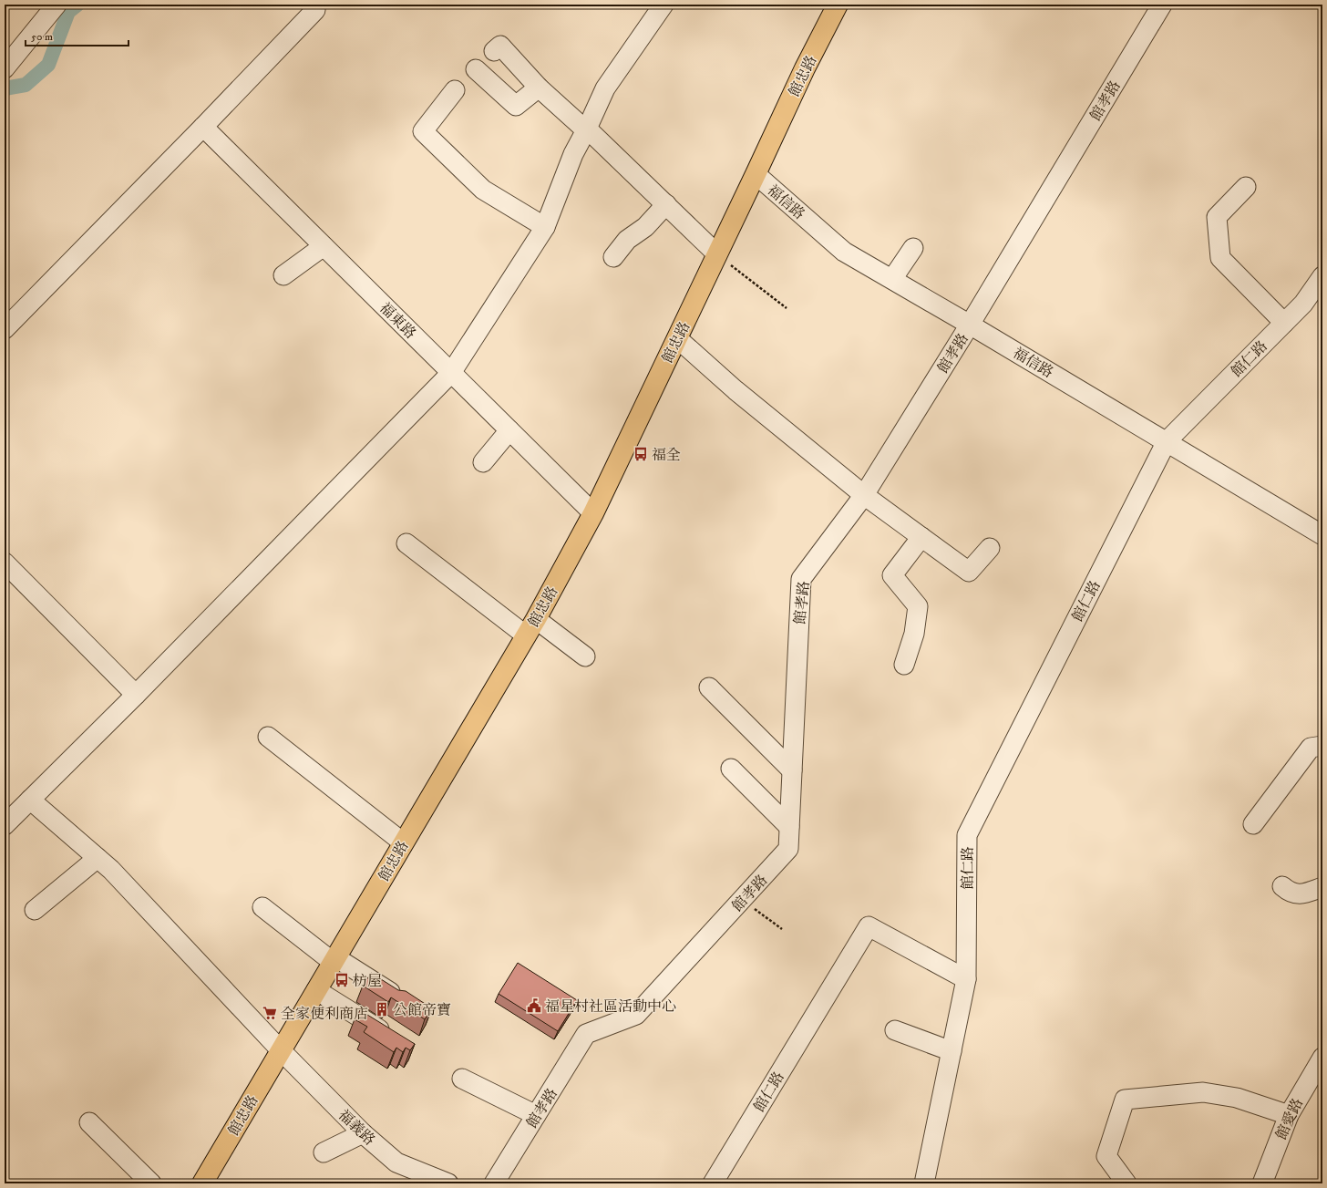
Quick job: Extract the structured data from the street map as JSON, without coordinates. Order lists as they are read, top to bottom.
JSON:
{
  "streets": {
    "main road": ["館忠路"],
    "street": [
      "館孝路",
      "福信路",
      "福東路",
      "館仁路",
      "館愛路",
      "福義路"
    ]
  },
  "crossings": [
    ["館忠路", "福信路"],
    ["館忠路", "福東路"],
    ["館忠路", "福義路"],
    ["館孝路", "福信路"],
    ["福信路", "館仁路"]
  ],
  "places": {
    "bus stop": ["福全", "枋屋"],
    "public building": ["福星村社區活動中心"],
    "building": ["公館帝寶"],
    "supermarket": ["全家便利商店"]
  },
  "scale_bar": "50 m"
}
